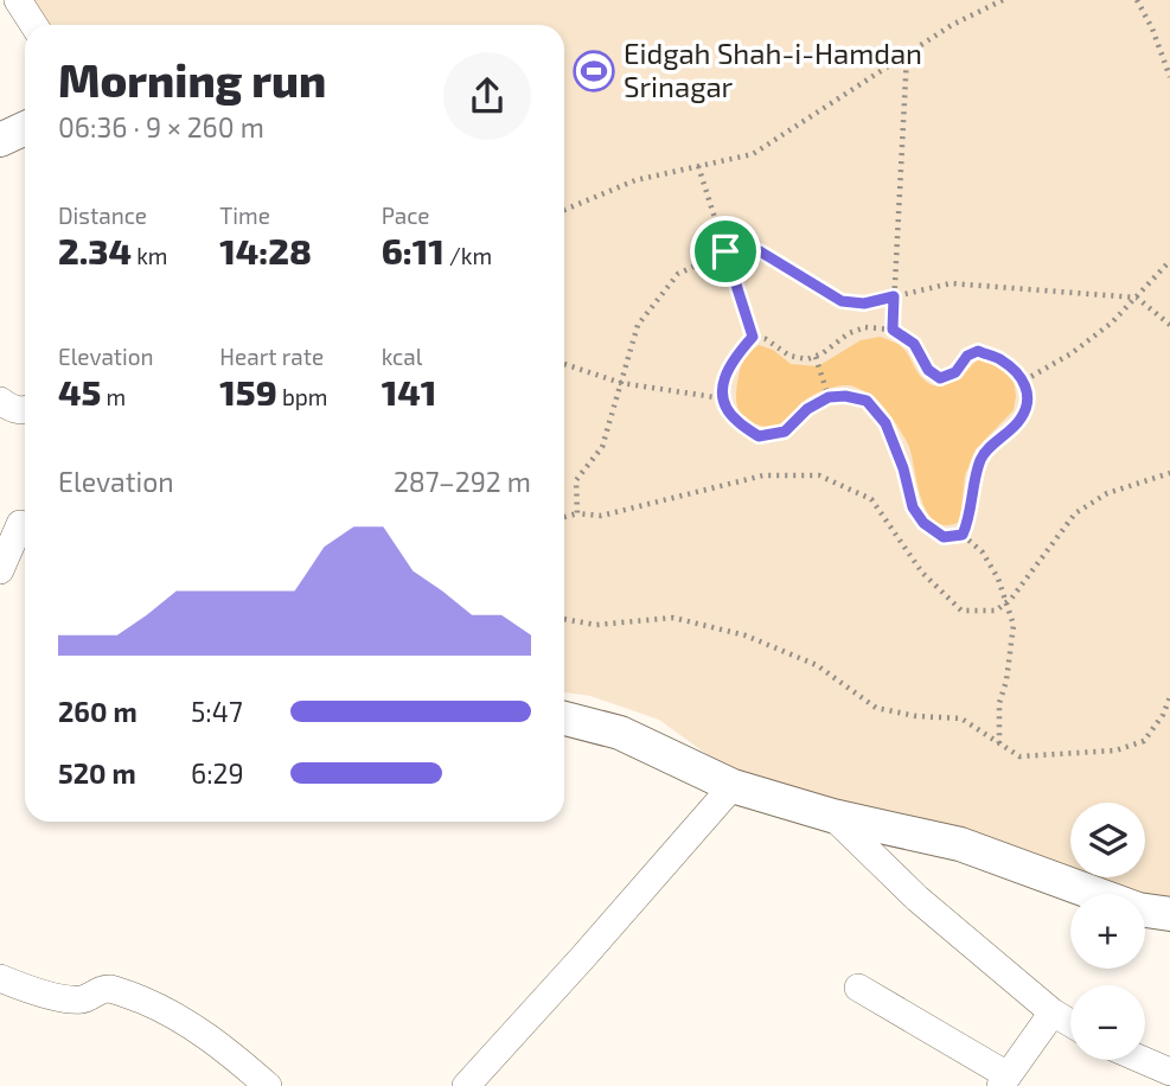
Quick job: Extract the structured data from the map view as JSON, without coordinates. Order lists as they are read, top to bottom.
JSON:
{
  "places": {
    "sports": ["Eidgah Shah-i-Hamdan Srinagar"]
  },
  "page": {
    "heading": ["Morning run", "06:36 · 9 × 260 m"],
    "stats": [
      ["Distance", "2.34 km"],
      ["Time", "14:28"],
      ["Pace", "6:11 /km"],
      ["Elevation", "45 m"],
      ["Heart rate", "159 bpm"],
      ["kcal", "141"]
    ],
    "chart": ["Elevation", "287–292 m"],
    "list": [
      {
        "name": "260 m",
        "note": "5:47"
      },
      {
        "name": "520 m",
        "note": "6:29"
      }
    ],
    "map_buttons": ["+", "−"]
  }
}
